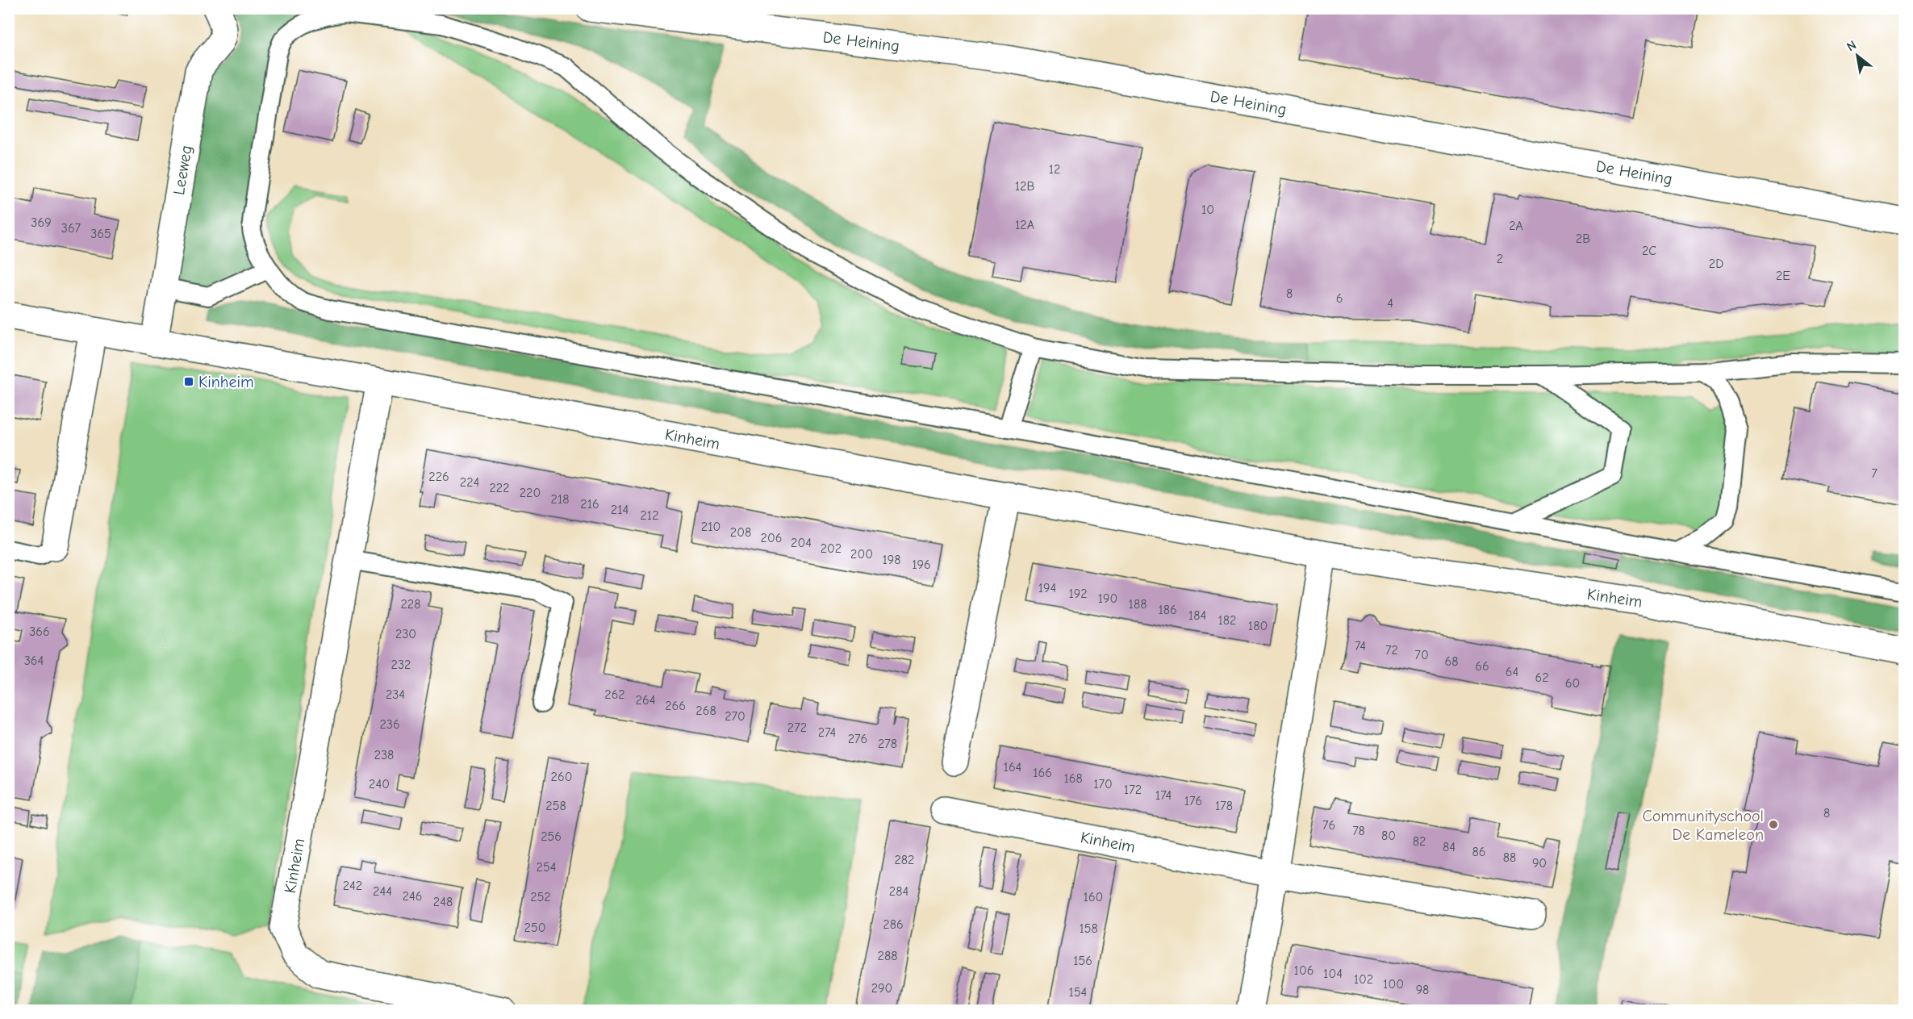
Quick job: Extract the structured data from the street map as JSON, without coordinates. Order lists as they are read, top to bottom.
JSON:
{
  "streets": {
    "street": ["De Heining", "Leeweg", "Kinheim"]
  },
  "crossings": [
    ["Leeweg", "Kinheim"]
  ],
  "places": {
    "transit": ["Kinheim"],
    "other": ["Communityschool De Kameleon"]
  },
  "house_numbers": [
    "12",
    "12B",
    "10",
    "369",
    "12A",
    "2A",
    "367",
    "365",
    "2B",
    "2C",
    "2",
    "2D",
    "2E",
    "8",
    "6",
    "4",
    "7",
    "226",
    "224",
    "222",
    "220",
    "218",
    "216",
    "214",
    "212",
    "210",
    "208",
    "206",
    "204",
    "202",
    "200",
    "198",
    "196",
    "194",
    "192",
    "190",
    "228",
    "188",
    "186",
    "184",
    "182",
    "180",
    "366",
    "230",
    "74",
    "72",
    "70",
    "364",
    "68",
    "232",
    "66",
    "64",
    "62",
    "60",
    "234",
    "262",
    "264",
    "266",
    "268",
    "270",
    "236",
    "272",
    "274",
    "276",
    "278",
    "238",
    "164",
    "166",
    "260",
    "168",
    "240",
    "170",
    "172",
    "174",
    "176",
    "258",
    "178",
    "8",
    "76",
    "78",
    "80",
    "256",
    "82",
    "84",
    "86",
    "88",
    "282",
    "90",
    "254",
    "242",
    "244",
    "284",
    "246",
    "252",
    "160",
    "248",
    "286",
    "250",
    "158",
    "288",
    "156",
    "106",
    "104",
    "102",
    "100",
    "290",
    "98",
    "154"
  ],
  "north": "top left"
}
